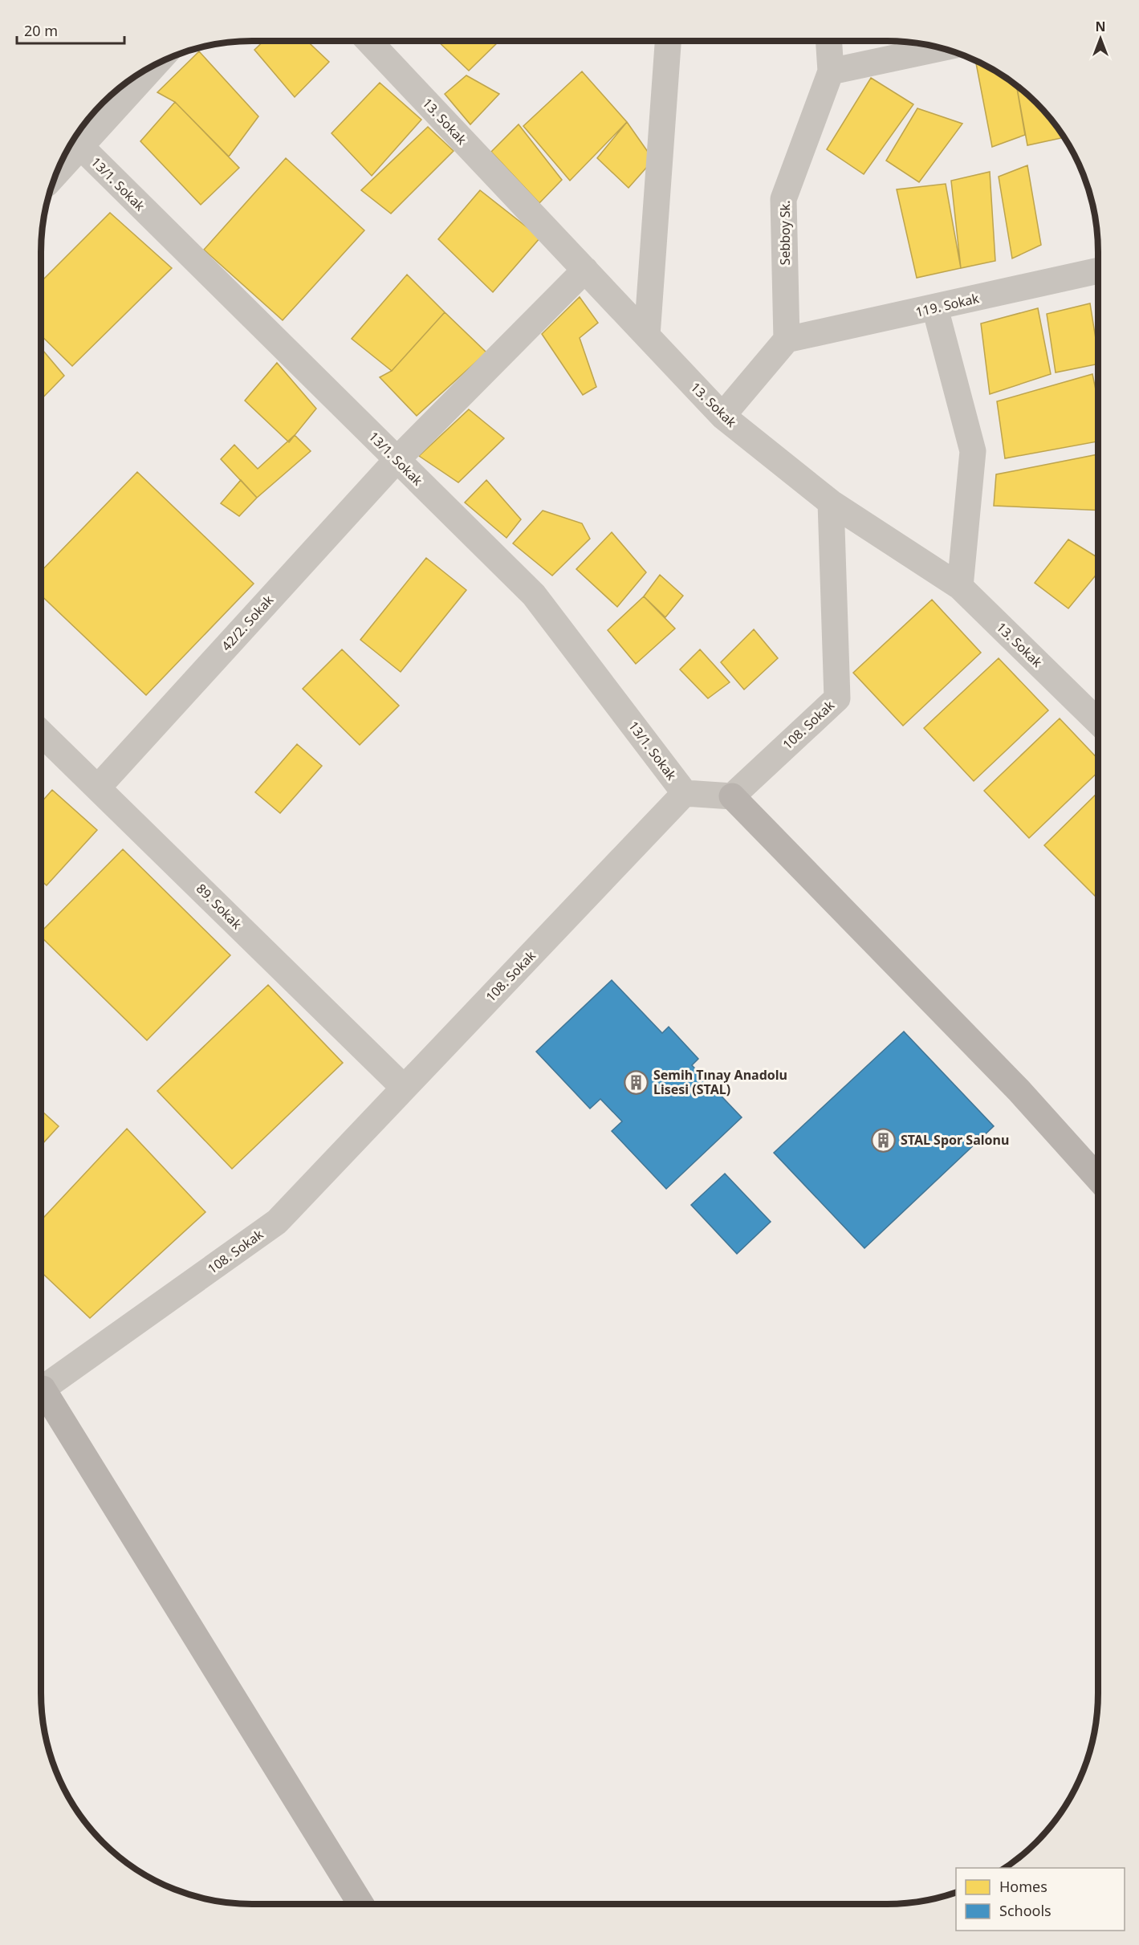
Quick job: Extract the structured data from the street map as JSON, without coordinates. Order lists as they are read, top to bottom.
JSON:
{
  "streets": {
    "street": [
      "13. Sokak",
      "13/1. Sokak",
      "Sebboy Sk.",
      "119. Sokak",
      "42/2. Sokak",
      "108. Sokak",
      "89. Sokak"
    ]
  },
  "crossings": [
    ["13. Sokak", "42/2. Sokak"],
    ["13. Sokak", "108. Sokak"],
    ["13/1. Sokak", "42/2. Sokak"],
    ["13/1. Sokak", "108. Sokak"],
    ["Sebboy Sk.", "119. Sokak"],
    ["42/2. Sokak", "89. Sokak"],
    ["108. Sokak", "89. Sokak"]
  ],
  "places": {
    "building": ["Semih Tınay Anadolu Lisesi (STAL)", "STAL Spor Salonu"]
  },
  "legend": ["Homes", "Schools"],
  "scale_bar": "20 m",
  "north": "top"
}
